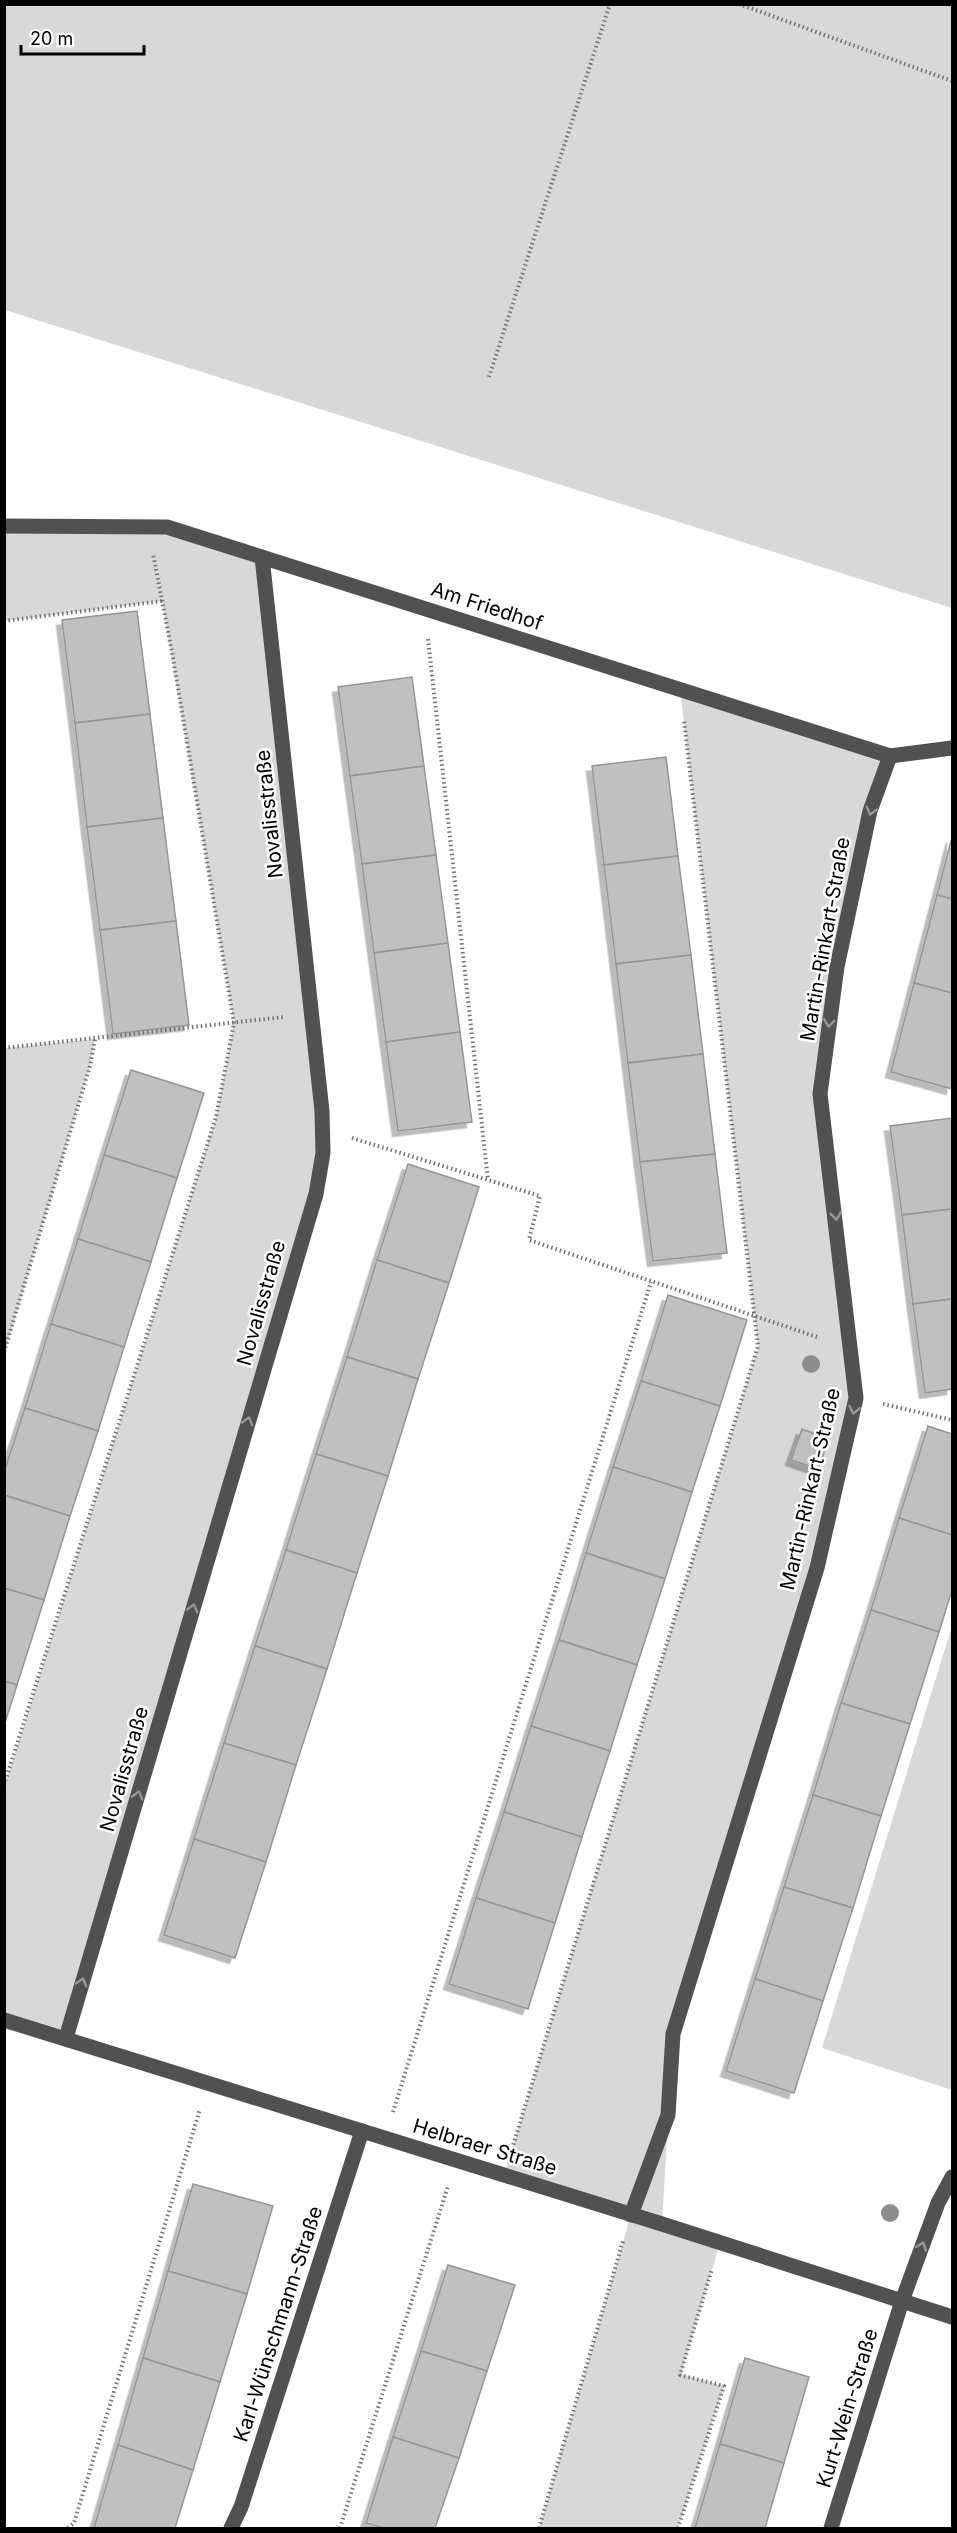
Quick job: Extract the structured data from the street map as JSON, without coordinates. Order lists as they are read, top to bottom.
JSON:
{
  "streets": {
    "street": [
      "Am Friedhof",
      "Novalisstraße",
      "Martin-Rinkart-Straße",
      "Helbraer Straße",
      "Karl-Wünschmann-Straße",
      "Kurt-Wein-Straße"
    ]
  },
  "crossings": [
    ["Am Friedhof", "Novalisstraße"],
    ["Am Friedhof", "Martin-Rinkart-Straße"],
    ["Novalisstraße", "Helbraer Straße"],
    ["Martin-Rinkart-Straße", "Helbraer Straße"],
    ["Helbraer Straße", "Karl-Wünschmann-Straße"],
    ["Helbraer Straße", "Kurt-Wein-Straße"]
  ],
  "one_way": ["Novalisstraße", "Martin-Rinkart-Straße", "Kurt-Wein-Straße"],
  "scale_bar": "20 m"
}
